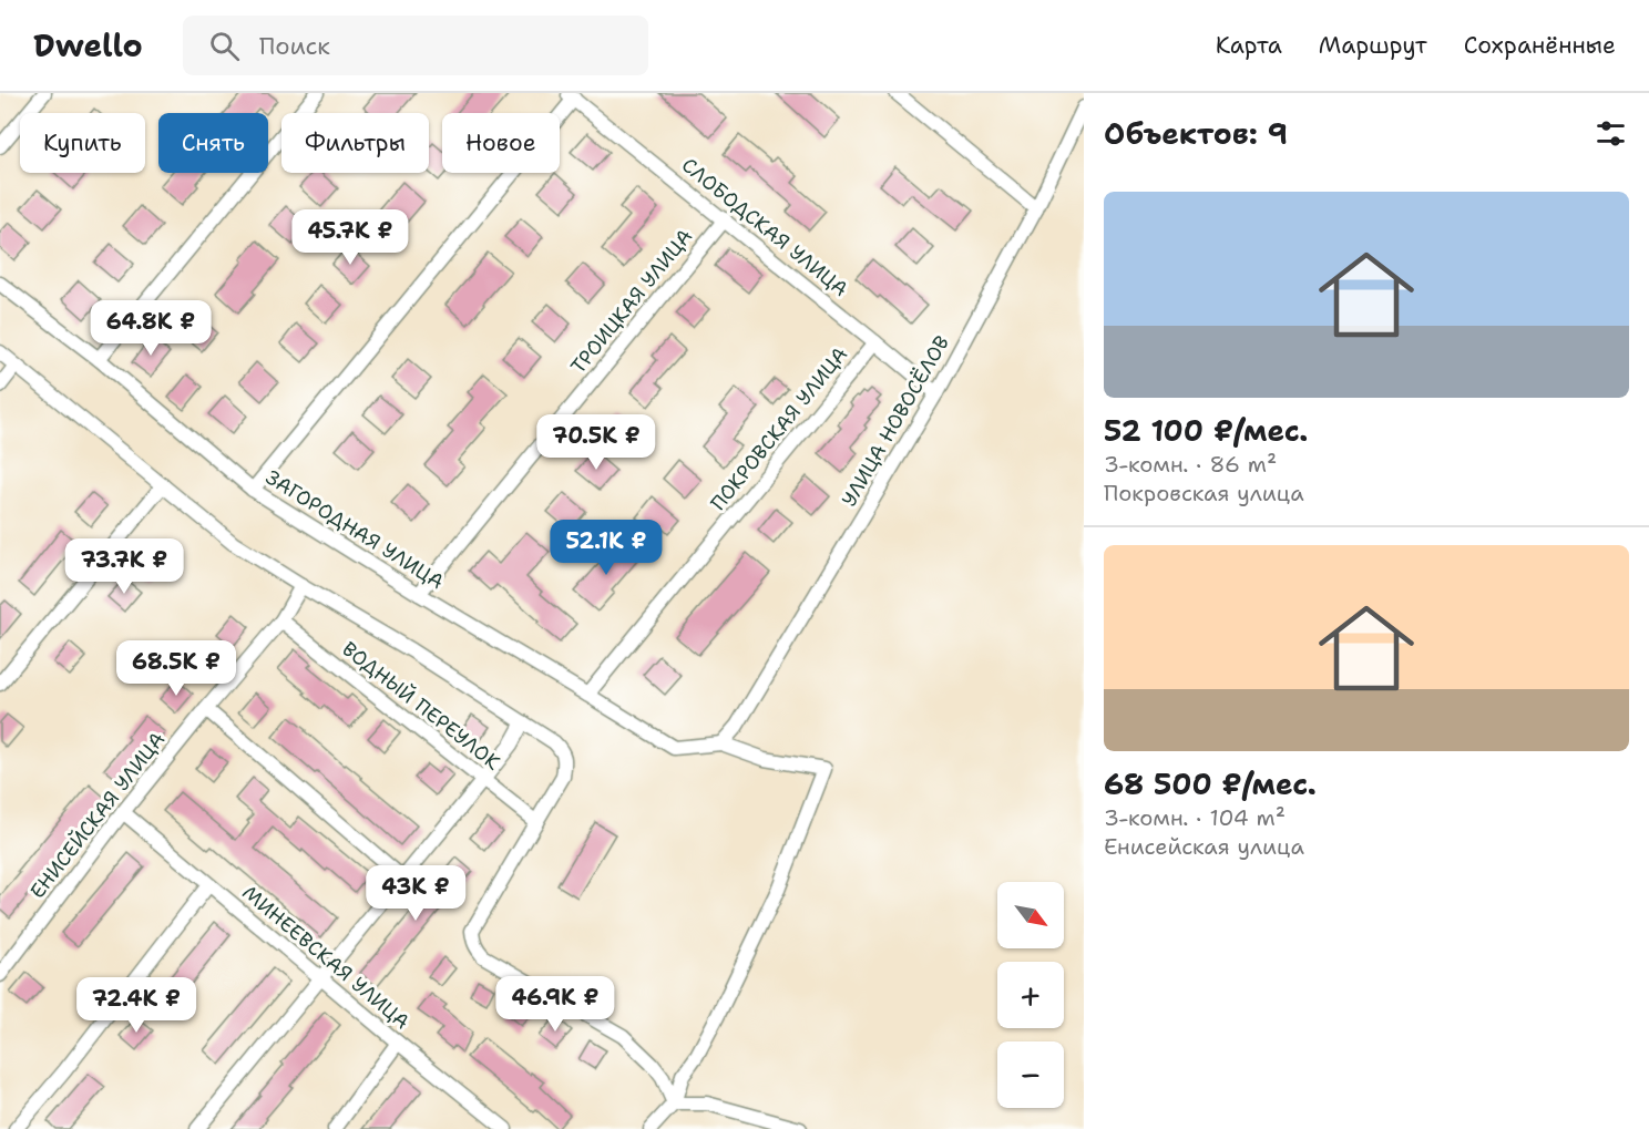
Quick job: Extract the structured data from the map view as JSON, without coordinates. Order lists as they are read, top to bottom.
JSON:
{
  "streets": {
    "street": [
      "СЛОБОДСКАЯ УЛИЦА",
      "ТРОИЦКАЯ УЛИЦА",
      "УЛИЦА НОВОСЁЛОВ",
      "ПОКРОВСКАЯ УЛИЦА",
      "ЗАГОРОДНАЯ УЛИЦА",
      "ВОДНЫЙ ПЕРЕУЛОК",
      "ЕНИСЕЙСКАЯ УЛИЦА",
      "МИНЕЕВСКАЯ УЛИЦА"
    ]
  },
  "crossings": [
    ["СЛОБОДСКАЯ УЛИЦА", "ТРОИЦКАЯ УЛИЦА"],
    ["СЛОБОДСКАЯ УЛИЦА", "УЛИЦА НОВОСЁЛОВ"],
    ["СЛОБОДСКАЯ УЛИЦА", "ПОКРОВСКАЯ УЛИЦА"],
    ["ТРОИЦКАЯ УЛИЦА", "ЗАГОРОДНАЯ УЛИЦА"],
    ["УЛИЦА НОВОСЁЛОВ", "ЗАГОРОДНАЯ УЛИЦА"],
    ["ПОКРОВСКАЯ УЛИЦА", "ЗАГОРОДНАЯ УЛИЦА"],
    ["ВОДНЫЙ ПЕРЕУЛОК", "ЕНИСЕЙСКАЯ УЛИЦА"],
    ["ЕНИСЕЙСКАЯ УЛИЦА", "МИНЕЕВСКАЯ УЛИЦА"]
  ],
  "north": "bottom right",
  "page": {
    "header": "Dwello",
    "search": "Поиск",
    "nav": ["Карта", "Маршрут", "Сохранённые"],
    "heading": "Объектов: 9",
    "chip": [
      "Купить",
      "Снять",
      "Фильтры",
      "Новое"
    ],
    "list": [
      {
        "name": "52 100 ₽/мес.",
        "note": "3-комн. · 86 m² · Покровская улица"
      },
      {
        "name": "68 500 ₽/мес.",
        "note": "3-комн. · 104 m² · Енисейская улица"
      }
    ],
    "price": [
      "45.7K ₽",
      "64.8K ₽",
      "70.5K ₽",
      "52.1K ₽",
      "73.7K ₽",
      "68.5K ₽",
      "43K ₽",
      "46.9K ₽",
      "72.4K ₽"
    ],
    "map_buttons": ["+", "−"]
  }
}
